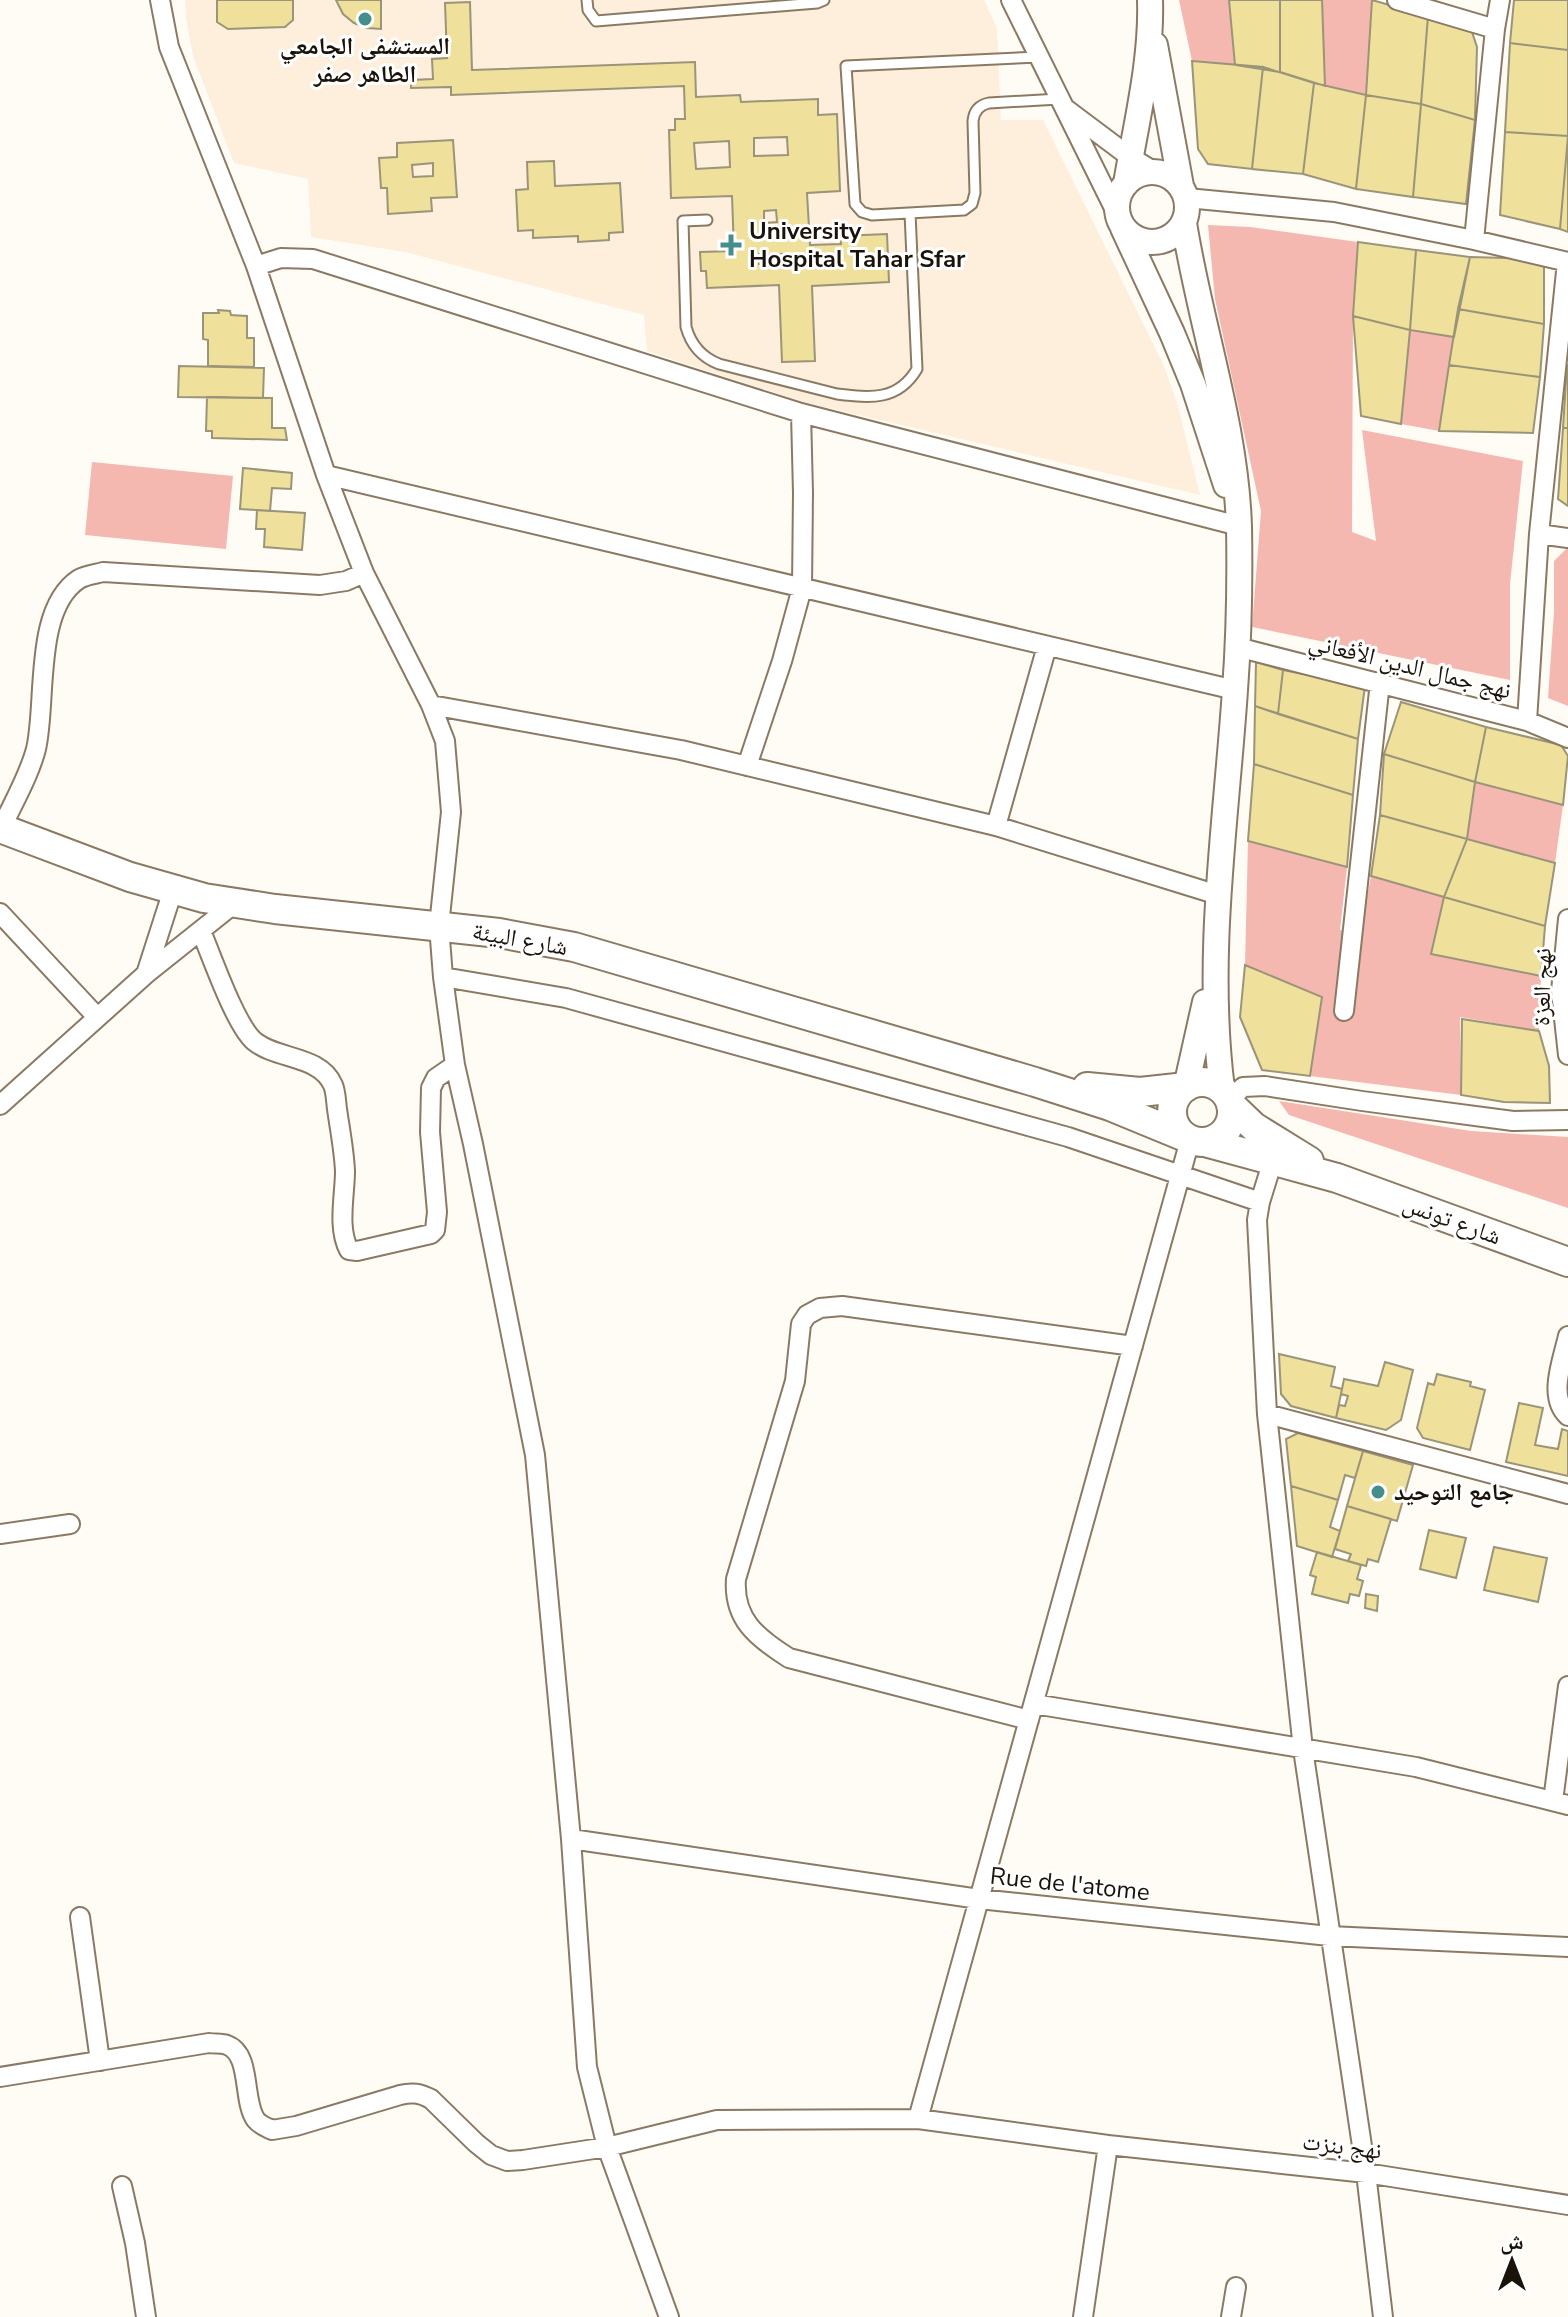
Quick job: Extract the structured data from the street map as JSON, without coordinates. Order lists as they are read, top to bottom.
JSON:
{
  "streets": {
    "main road": ["شارع البيئة", "شارع تونس"],
    "street": [
      "نهج جمال الدين الأفعاني",
      "نهج العزة",
      "Rue de l'atome",
      "نهج بنزت"
    ]
  },
  "crossings": [
    ["شارع البيئة", "شارع تونس"]
  ],
  "places": {
    "other": ["المستشفى الجامعي الطاهر صفر", "جامع التوحيد"],
    "health": ["University Hospital Tahar Sfar"]
  },
  "north": "top"
}
